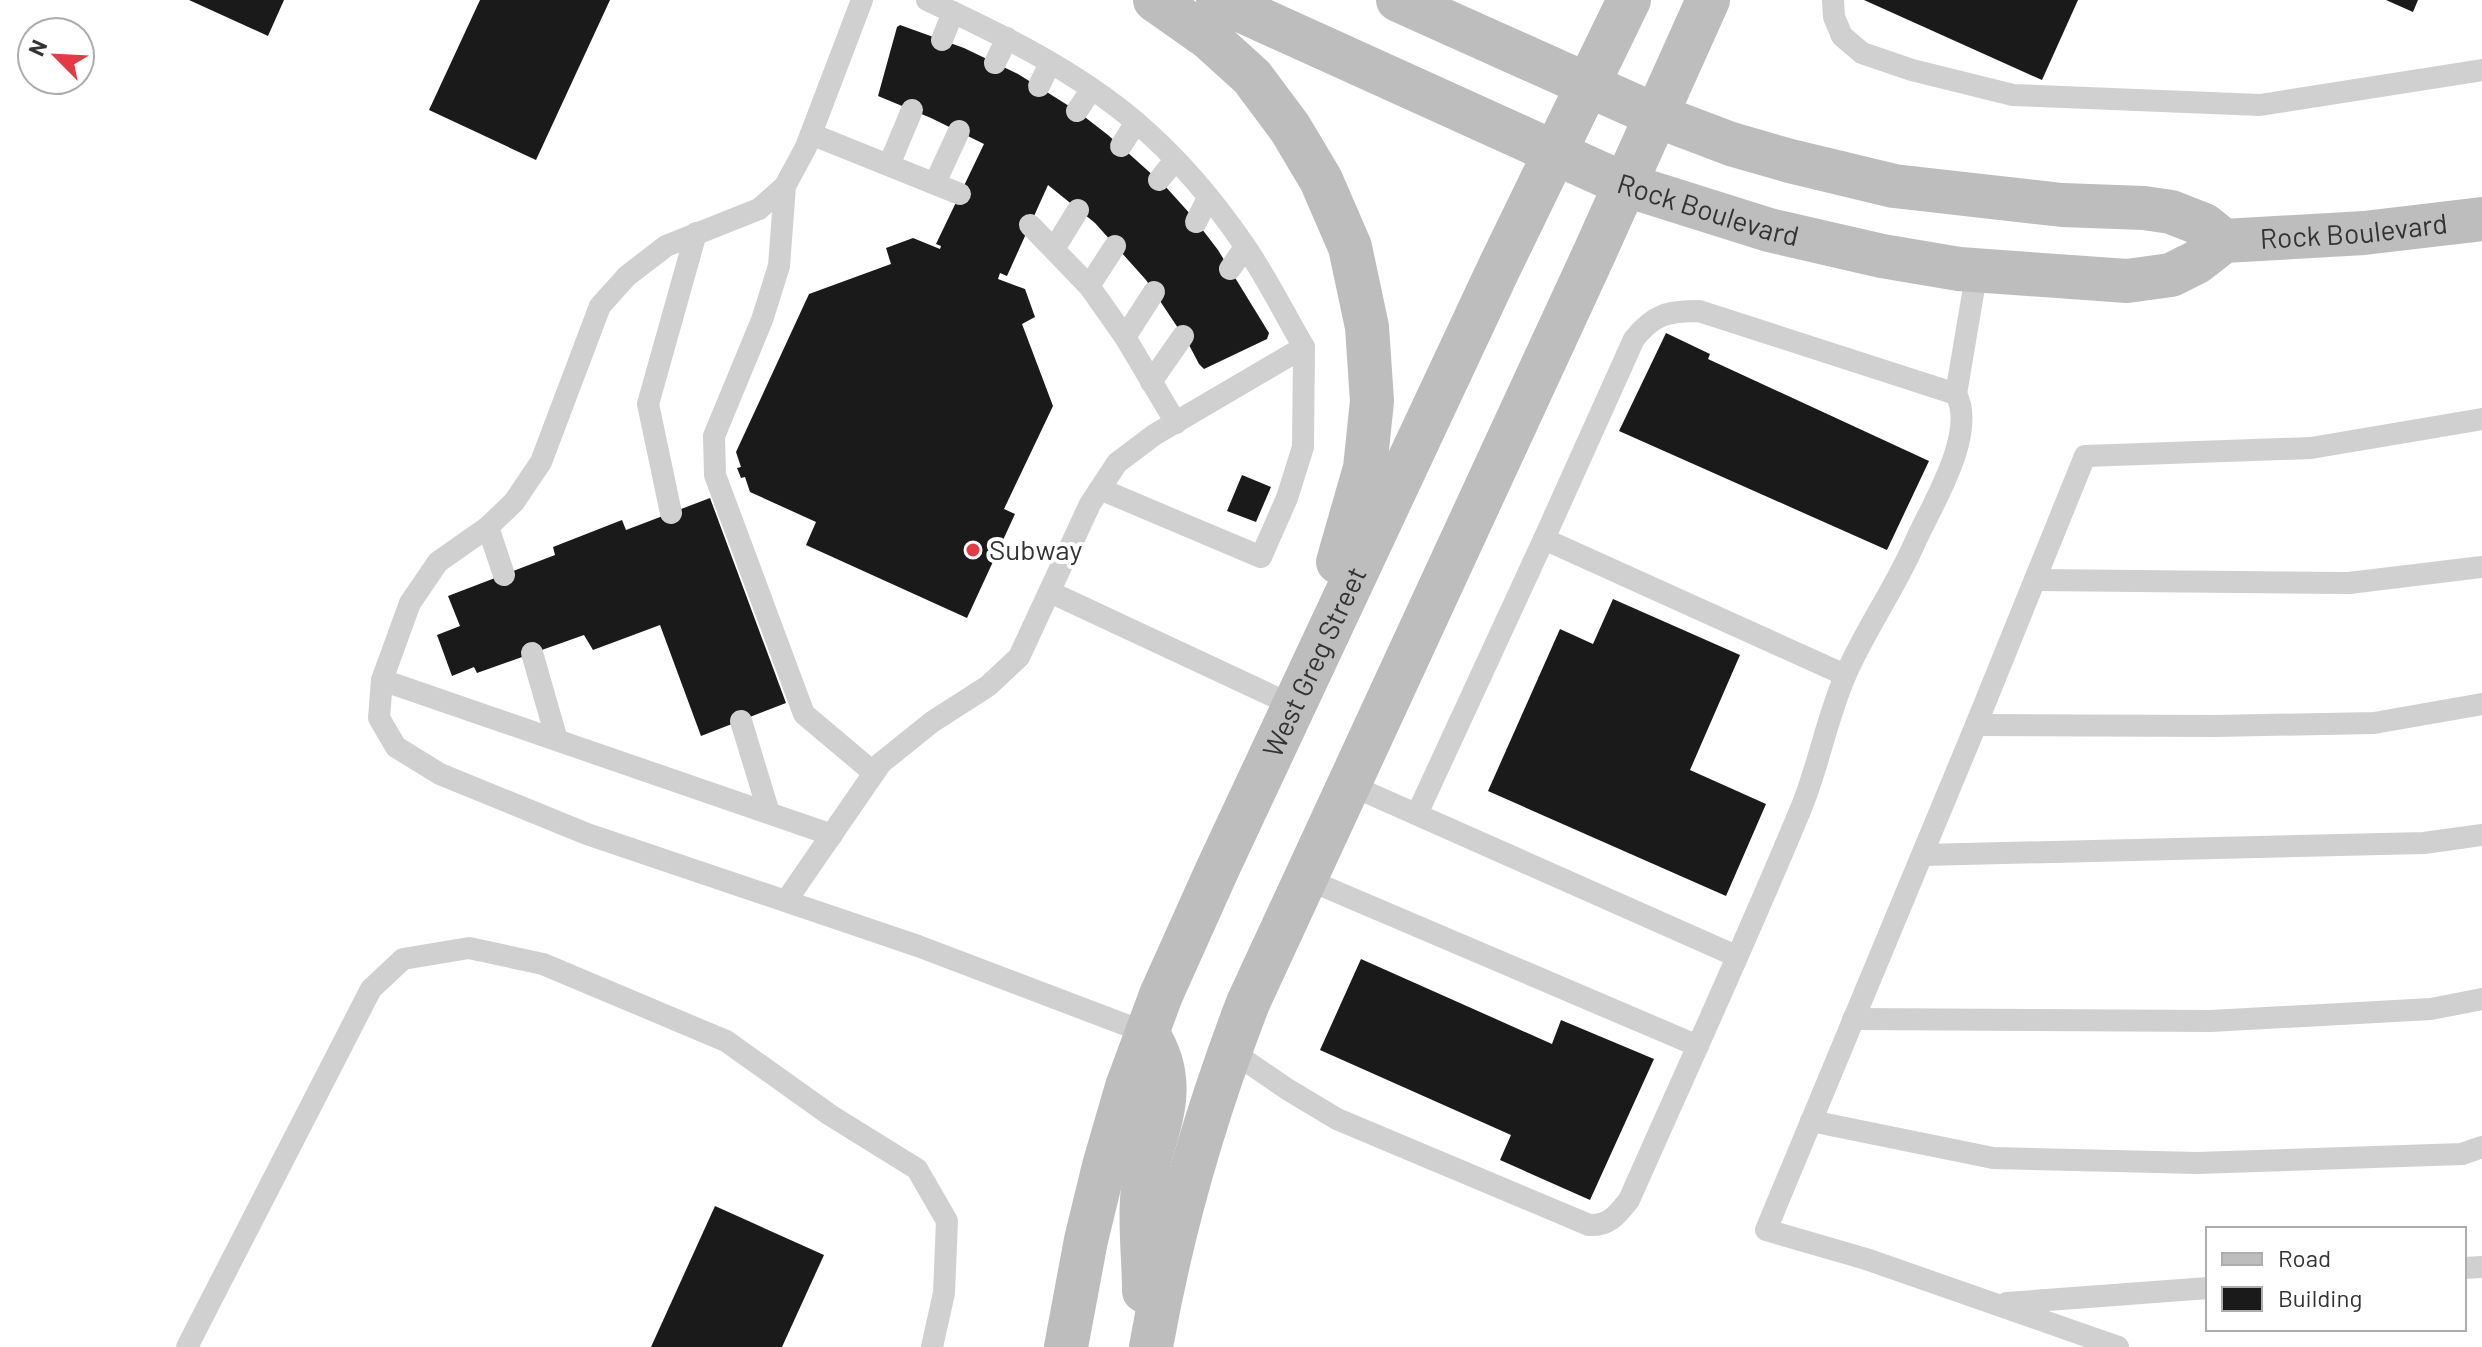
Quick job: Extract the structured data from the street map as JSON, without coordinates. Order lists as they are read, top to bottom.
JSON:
{
  "streets": {
    "main road": ["Rock Boulevard", "West Greg Street"]
  },
  "crossings": [
    ["Rock Boulevard", "West Greg Street"]
  ],
  "places": ["Subway"],
  "legend": ["Road", "Building"],
  "north": "top left"
}
